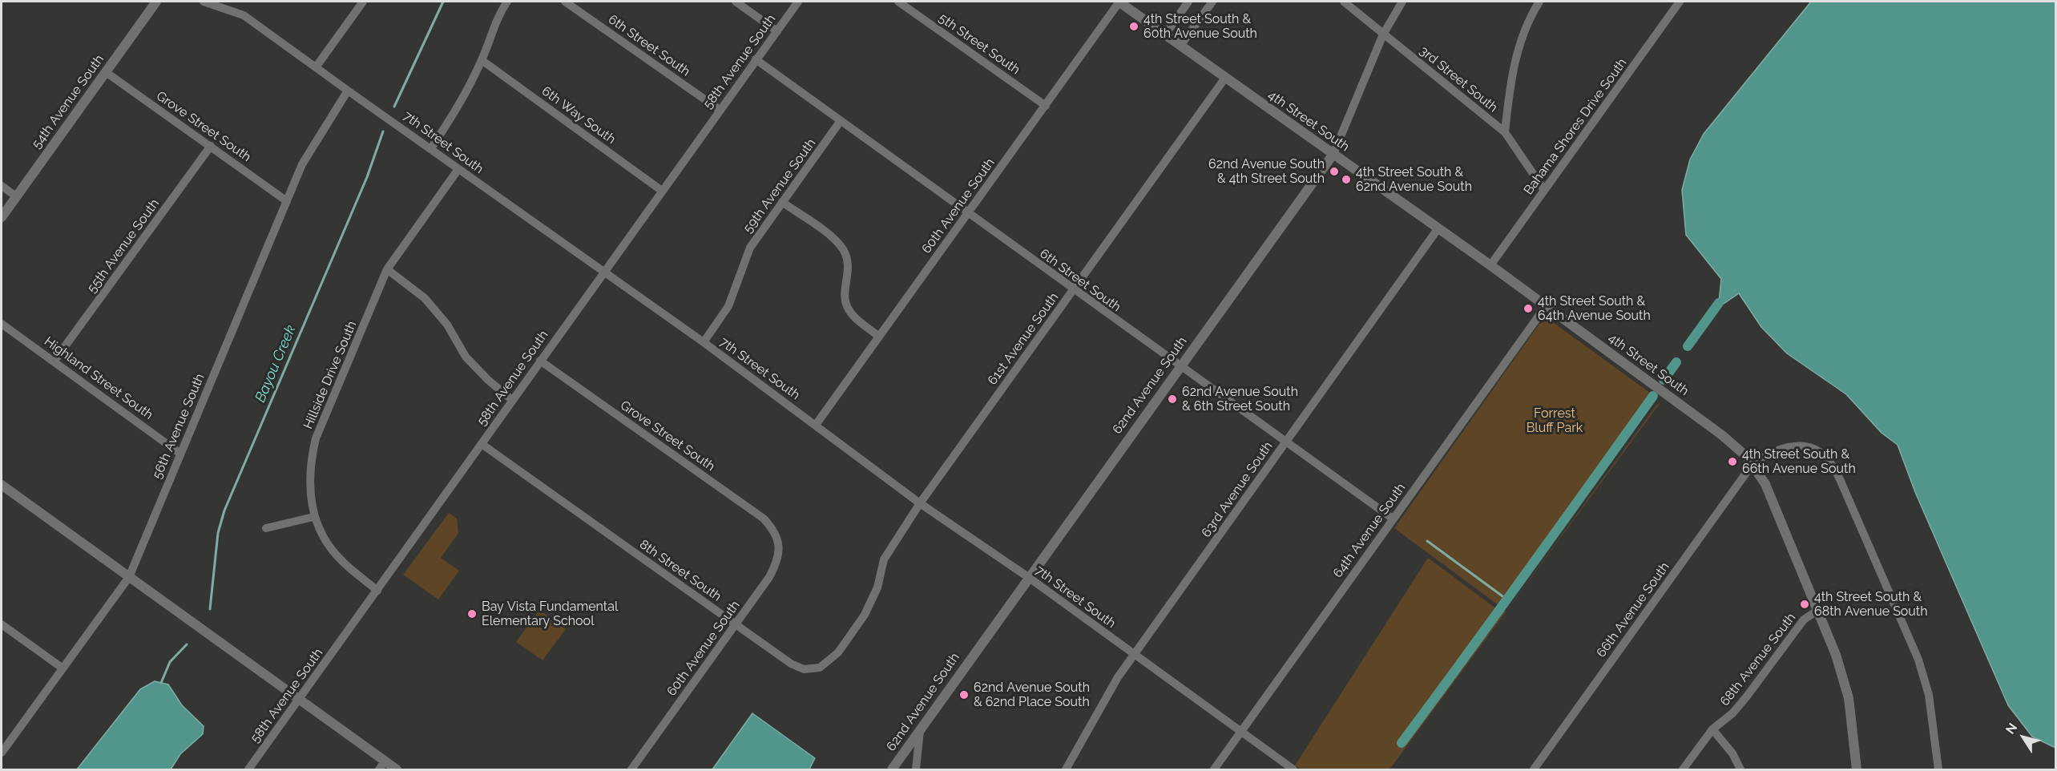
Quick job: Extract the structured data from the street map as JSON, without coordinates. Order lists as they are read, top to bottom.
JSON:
{
  "streets": {
    "street": [
      "5th Street South",
      "6th Street South",
      "58th Avenue South",
      "3rd Street South",
      "54th Avenue South",
      "6th Way South",
      "4th Street South",
      "Grove Street South",
      "Bahama Shores Drive South",
      "7th Street South",
      "59th Avenue South",
      "60th Avenue South",
      "55th Avenue South",
      "61st Avenue South",
      "Hillside Drive South",
      "Highland Street South",
      "62nd Avenue South",
      "56th Avenue South",
      "63rd Avenue South",
      "64th Avenue South",
      "8th Street South",
      "66th Avenue South",
      "68th Avenue South"
    ]
  },
  "crossings": [
    ["5th Street South", "60th Avenue South"],
    ["6th Street South", "58th Avenue South"],
    ["6th Street South", "59th Avenue South"],
    ["6th Street South", "60th Avenue South"],
    ["6th Street South", "61st Avenue South"],
    ["6th Street South", "62nd Avenue South"],
    ["6th Street South", "63rd Avenue South"],
    ["6th Street South", "64th Avenue South"],
    ["58th Avenue South", "6th Way South"],
    ["58th Avenue South", "Grove Street South"],
    ["58th Avenue South", "7th Street South"],
    ["58th Avenue South", "Hillside Drive South"],
    ["58th Avenue South", "8th Street South"],
    ["3rd Street South", "Bahama Shores Drive South"],
    ["3rd Street South", "62nd Avenue South"],
    ["54th Avenue South", "Grove Street South"],
    ["4th Street South", "Bahama Shores Drive South"],
    ["4th Street South", "60th Avenue South"],
    ["4th Street South", "61st Avenue South"],
    ["4th Street South", "62nd Avenue South"],
    ["4th Street South", "63rd Avenue South"],
    ["4th Street South", "64th Avenue South"],
    ["4th Street South", "66th Avenue South"],
    ["4th Street South", "68th Avenue South"],
    ["Grove Street South", "60th Avenue South"],
    ["Grove Street South", "55th Avenue South"],
    ["Grove Street South", "56th Avenue South"],
    ["7th Street South", "59th Avenue South"],
    ["7th Street South", "60th Avenue South"],
    ["7th Street South", "61st Avenue South"],
    ["7th Street South", "Hillside Drive South"],
    ["7th Street South", "62nd Avenue South"],
    ["7th Street South", "56th Avenue South"],
    ["7th Street South", "63rd Avenue South"],
    ["7th Street South", "64th Avenue South"],
    ["60th Avenue South", "8th Street South"],
    ["55th Avenue South", "Highland Street South"],
    ["61st Avenue South", "8th Street South"],
    ["Highland Street South", "56th Avenue South"]
  ],
  "water": ["Bayou Creek"],
  "parks": ["Forrest Bluff Park"],
  "places": [
    "4th Street South & 60th Avenue South",
    "62nd Avenue South & 4th Street South",
    "4th Street South & 62nd Avenue South",
    "4th Street South & 64th Avenue South",
    "62nd Avenue South & 6th Street South",
    "4th Street South & 66th Avenue South",
    "4th Street South & 68th Avenue South",
    "Bay Vista Fundamental Elementary School",
    "62nd Avenue South & 62nd Place South"
  ],
  "north": "top left"
}
